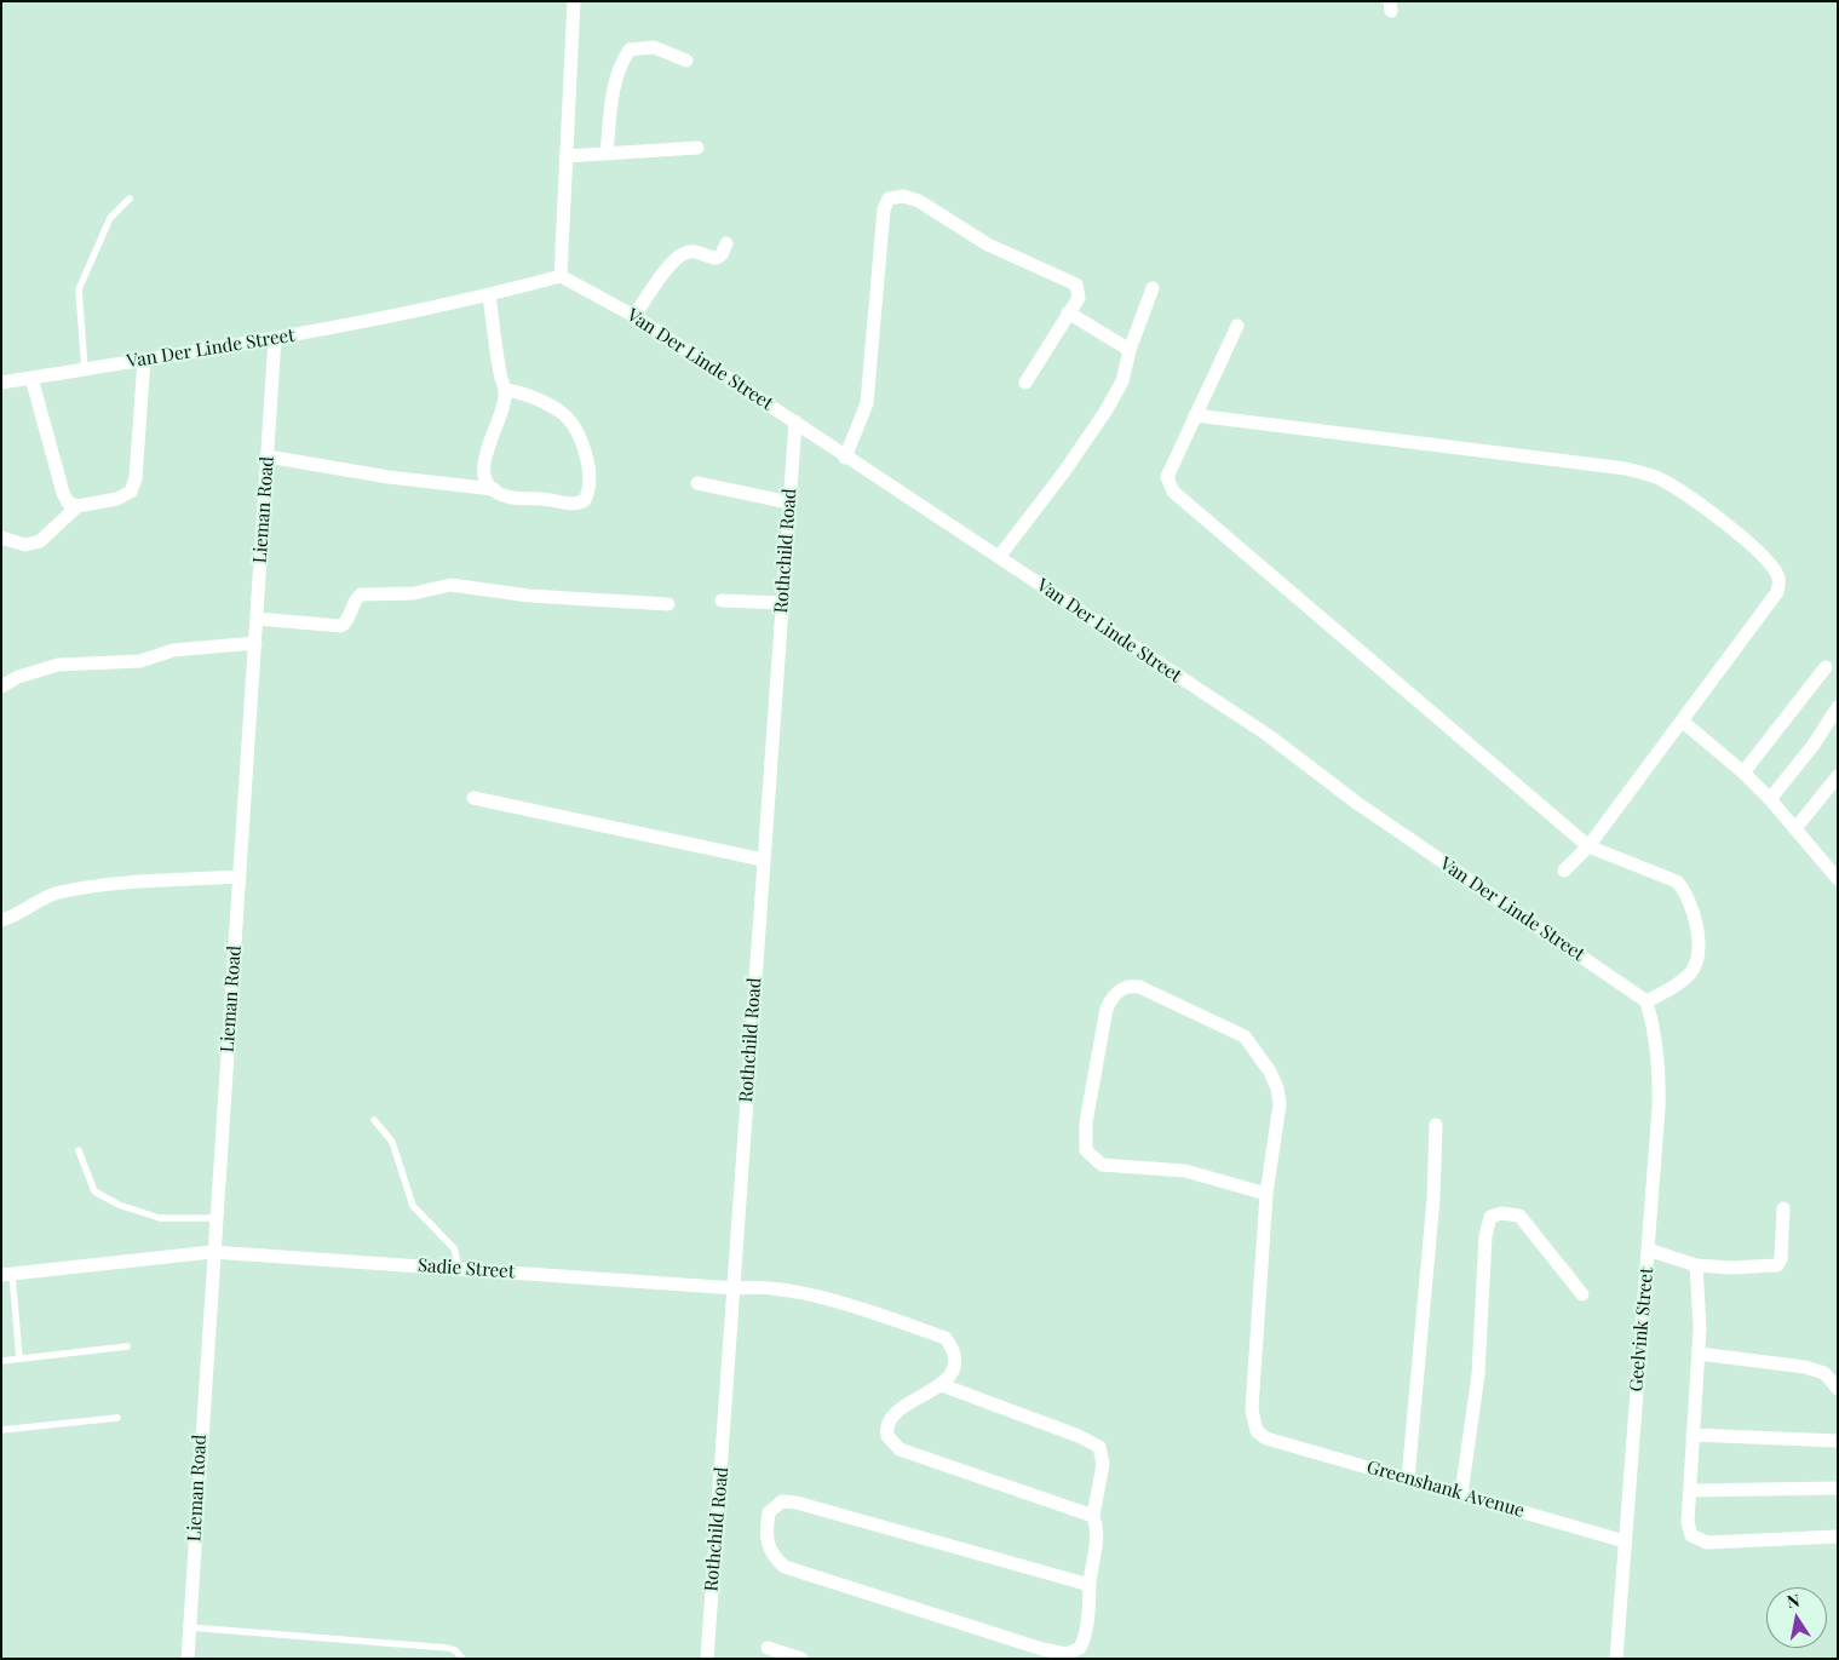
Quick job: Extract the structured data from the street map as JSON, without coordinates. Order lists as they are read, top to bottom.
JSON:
{
  "streets": {
    "street": [
      "Van Der Linde Street",
      "Lieman Road",
      "Rothchild Road",
      "Sadie Street",
      "Geelvink Street",
      "Greenshank Avenue"
    ]
  },
  "crossings": [
    ["Van Der Linde Street", "Lieman Road"],
    ["Van Der Linde Street", "Rothchild Road"],
    ["Van Der Linde Street", "Geelvink Street"],
    ["Lieman Road", "Sadie Street"],
    ["Rothchild Road", "Sadie Street"],
    ["Geelvink Street", "Greenshank Avenue"]
  ],
  "north": "top"
}
